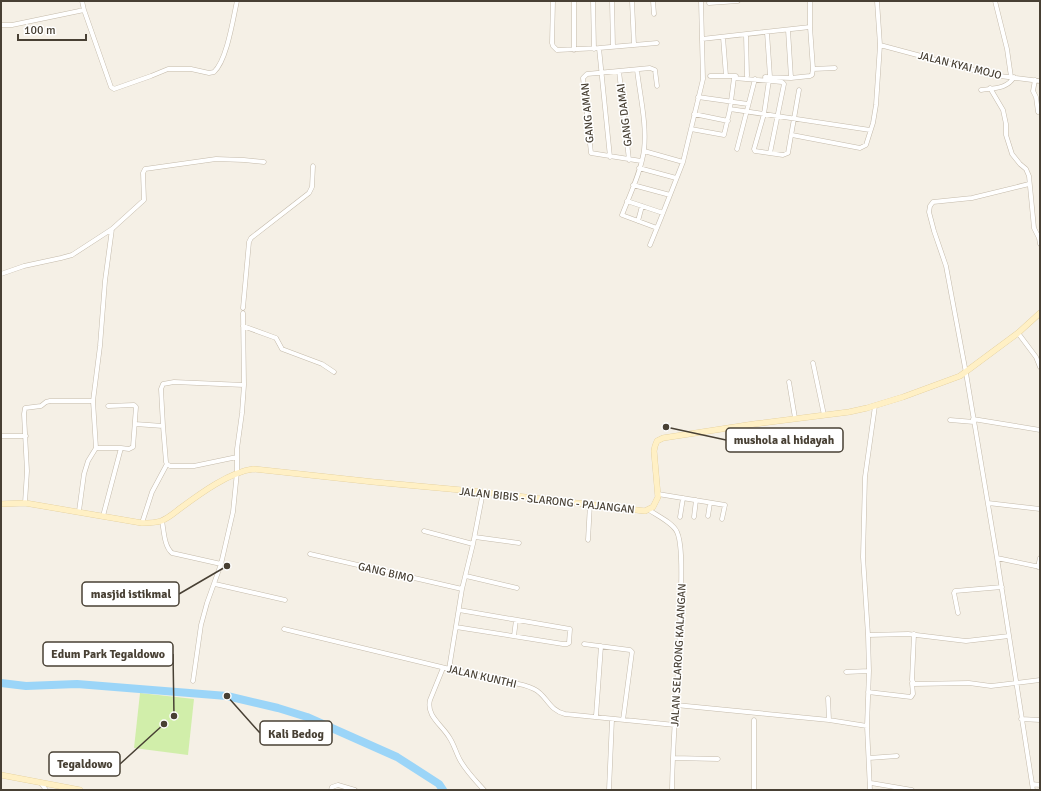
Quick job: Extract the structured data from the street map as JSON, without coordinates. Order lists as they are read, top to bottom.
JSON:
{
  "streets": {
    "main road": ["JALAN BIBIS - SLARONG - PAJANGAN"],
    "street": [
      "JALAN KYAI MOJO",
      "GANG AMAN",
      "GANG DAMAI",
      "GANG BIMO",
      "JALAN SELARONG KALANGAN",
      "JALAN KUNTHI"
    ]
  },
  "crossings": [
    ["JALAN BIBIS - SLARONG - PAJANGAN", "JALAN SELARONG KALANGAN"],
    ["JALAN SELARONG KALANGAN", "JALAN KUNTHI"]
  ],
  "places": [
    "mushola al hidayah",
    "masjid istikmal",
    "Kali Bedog",
    "Edum Park Tegaldowo",
    "Tegaldowo"
  ],
  "scale_bar": "100 m"
}
